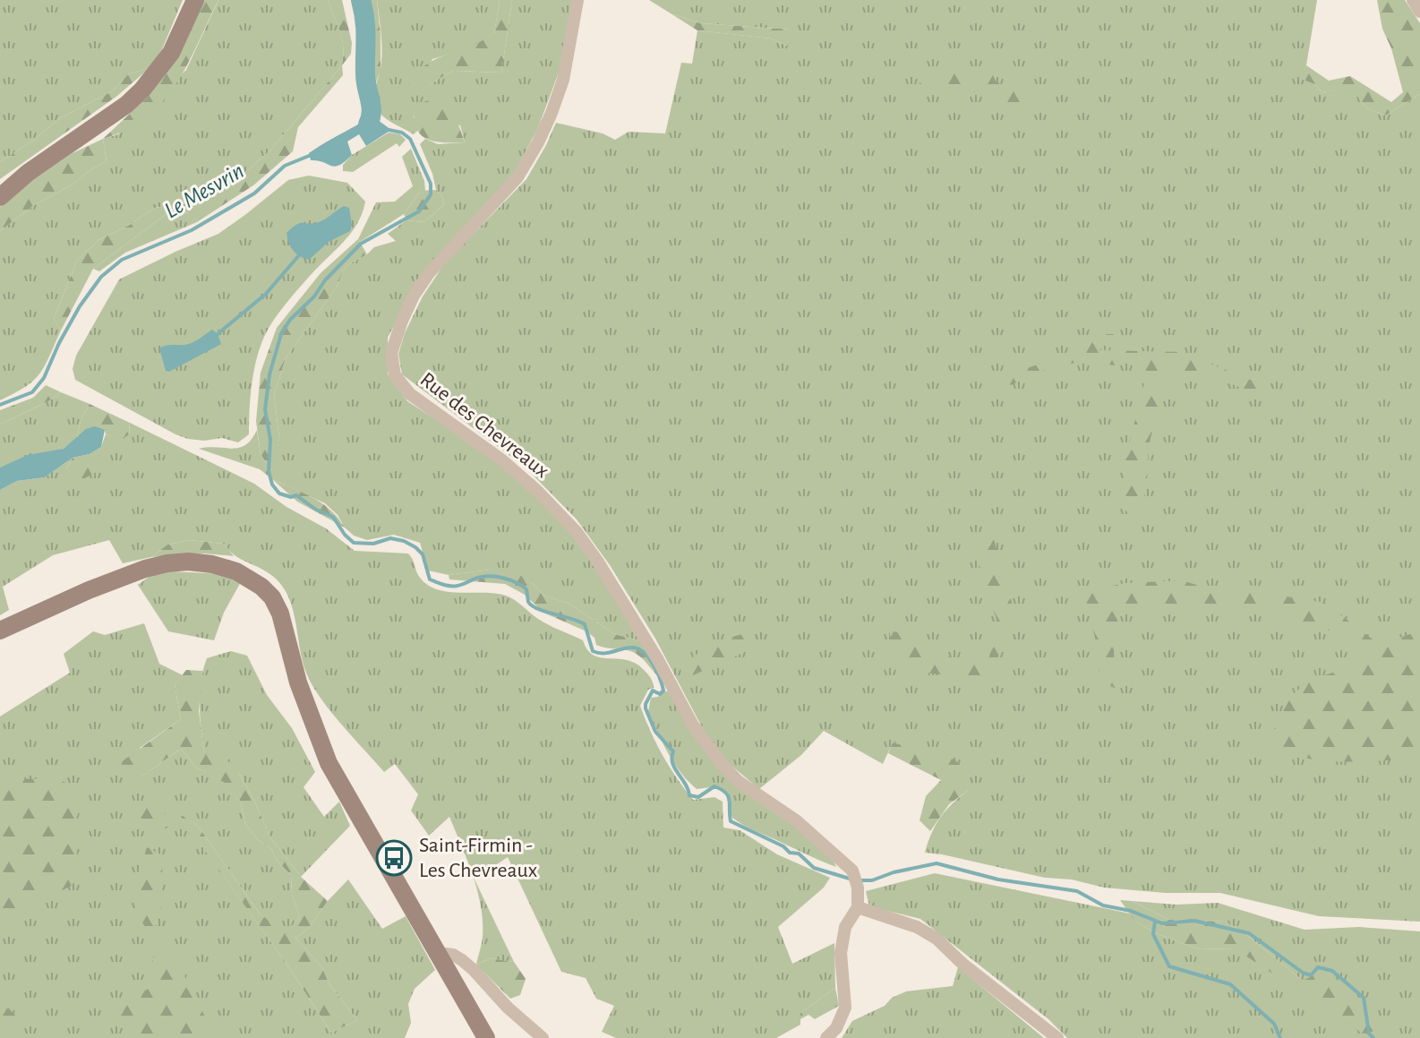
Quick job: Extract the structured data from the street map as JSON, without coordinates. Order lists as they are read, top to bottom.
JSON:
{
  "streets": {
    "street": ["Rue des Chevreaux"]
  },
  "water": ["Le Mesvrin"],
  "places": {
    "bus stop": ["Saint-Firmin - Les Chevreaux"]
  }
}
